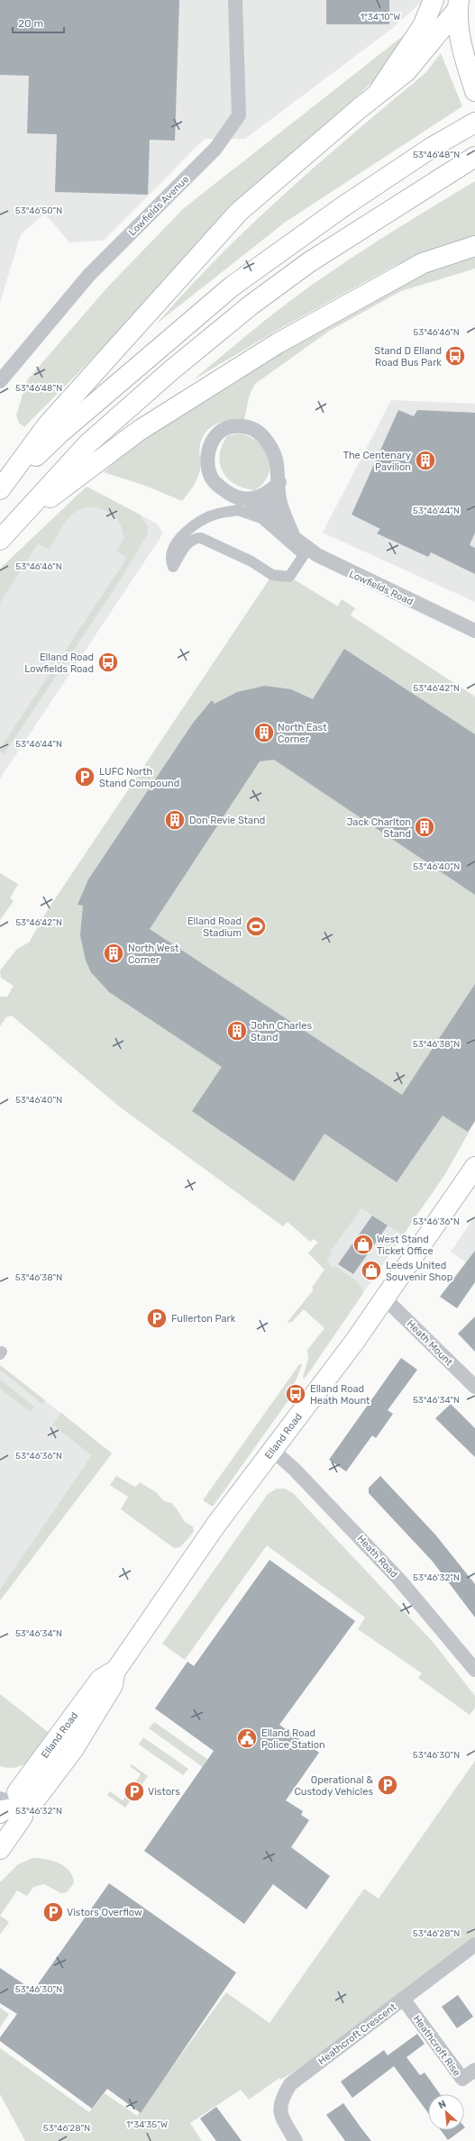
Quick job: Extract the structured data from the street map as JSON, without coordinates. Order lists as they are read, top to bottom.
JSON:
{
  "streets": {
    "main road": ["Elland Road"],
    "street": [
      "Lowfields Avenue",
      "Lowfields Road",
      "Heath Mount",
      "Heath Road",
      "Heathcroft Crescent",
      "Heathcroft Rise"
    ]
  },
  "crossings": [
    ["Heath Mount", "Elland Road"],
    ["Elland Road", "Heath Road"],
    ["Heathcroft Crescent", "Heathcroft Rise"]
  ],
  "places": {
    "bus stop": ["Stand D Elland Road Bus Park", "Elland Road Lowfields Road", "Elland Road Heath Mount"],
    "building": [
      "The Centenary Pavilion",
      "North East Corner",
      "Don Revie Stand",
      "Jack Charlton Stand",
      "North West Corner",
      "John Charles Stand"
    ],
    "parking": [
      "LUFC North Stand Compound",
      "Fullerton Park",
      "Operational & Custody Vehicles",
      "Vistors",
      "Vistors Overflow"
    ],
    "sports": ["Elland Road Stadium"],
    "shop": ["West Stand Ticket Office", "Leeds United Souvenir Shop"],
    "public building": ["Elland Road Police Station"]
  },
  "scale_bar": "20 m",
  "north": "top left",
  "coordinates": [
    "1°34'10\"W",
    "53°46'48\"N",
    "53°46'50\"N",
    "53°46'46\"N",
    "53°46'44\"N",
    "53°46'42\"N",
    "53°46'40\"N",
    "53°46'38\"N",
    "53°46'36\"N",
    "53°46'34\"N",
    "53°46'32\"N",
    "53°46'30\"N",
    "53°46'28\"N",
    "1°34'35\"W"
  ]
}
